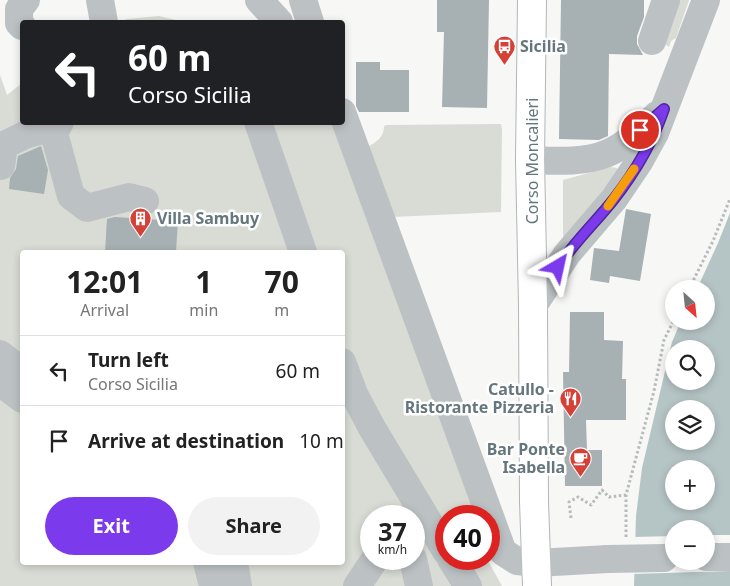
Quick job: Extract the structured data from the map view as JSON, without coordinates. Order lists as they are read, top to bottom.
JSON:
{
  "streets": {
    "main road": ["Corso Moncalieri"]
  },
  "places": {
    "bus stop": ["Sicilia"],
    "building": ["Villa Sambuy"],
    "restaurant": ["Catullo - Ristorante Pizzeria"],
    "cafe": ["Bar Ponte Isabella"]
  },
  "north": "bottom right",
  "page": {
    "turn": ["60 m", "Corso Sicilia"],
    "eta": [
      "12:01",
      "Arrival",
      "1",
      "min",
      "70",
      "m"
    ],
    "map_buttons": ["+", "−"],
    "list": [
      {
        "name": "Turn left",
        "note": "Corso Sicilia",
        "value": "60 m"
      },
      {
        "name": "Arrive at destination",
        "value": "10 m"
      }
    ],
    "buttons": ["Exit", "Share"],
    "speed": "37 km/h",
    "limit": "40"
  }
}
